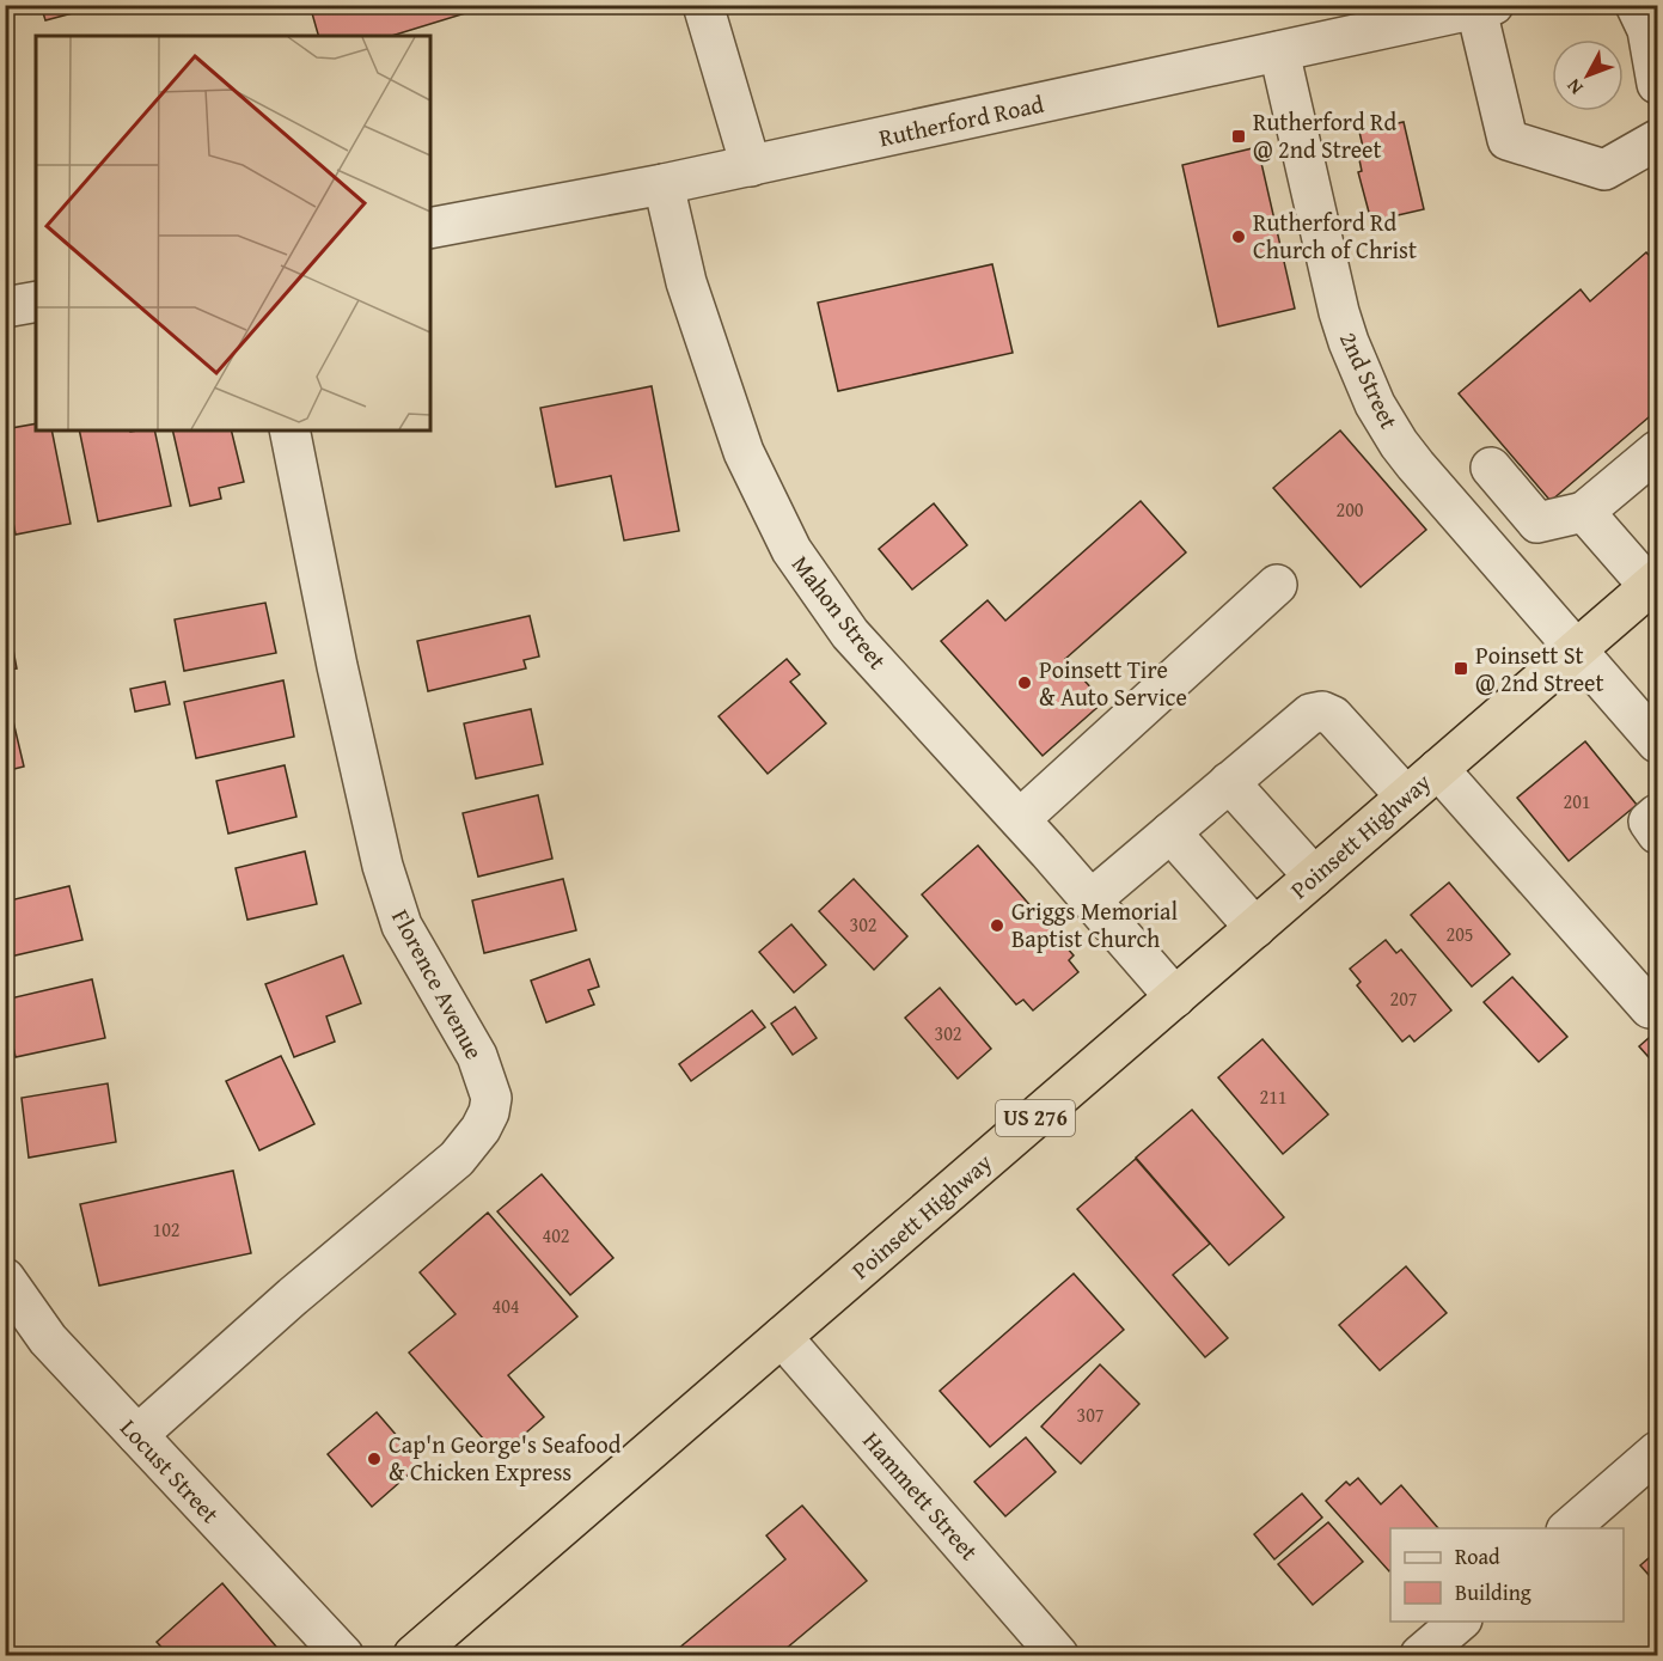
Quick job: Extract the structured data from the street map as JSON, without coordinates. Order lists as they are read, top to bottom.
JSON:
{
  "streets": {
    "highway": ["Poinsett Highway", "US 276"],
    "street": [
      "Rutherford Road",
      "2nd Street",
      "Mahon Street",
      "Florence Avenue",
      "Locust Street",
      "Hammett Street"
    ]
  },
  "crossings": [
    ["Rutherford Road", "2nd Street"],
    ["Rutherford Road", "Mahon Street"],
    ["2nd Street", "Poinsett Highway"],
    ["Mahon Street", "Poinsett Highway"],
    ["Poinsett Highway", "Hammett Street"],
    ["Florence Avenue", "Locust Street"]
  ],
  "places": {
    "transit": ["Rutherford Rd @ 2nd Street", "Poinsett St @ 2nd Street"],
    "other": [
      "Rutherford Rd Church of Christ",
      "Poinsett Tire & Auto Service",
      "Griggs Memorial Baptist Church",
      "Cap'n George's Seafood & Chicken Express"
    ]
  },
  "house_numbers": [
    "200",
    "201",
    "302",
    "205",
    "207",
    "302",
    "211",
    "102",
    "402",
    "404",
    "307"
  ],
  "legend": ["Road", "Building"],
  "north": "bottom left"
}
